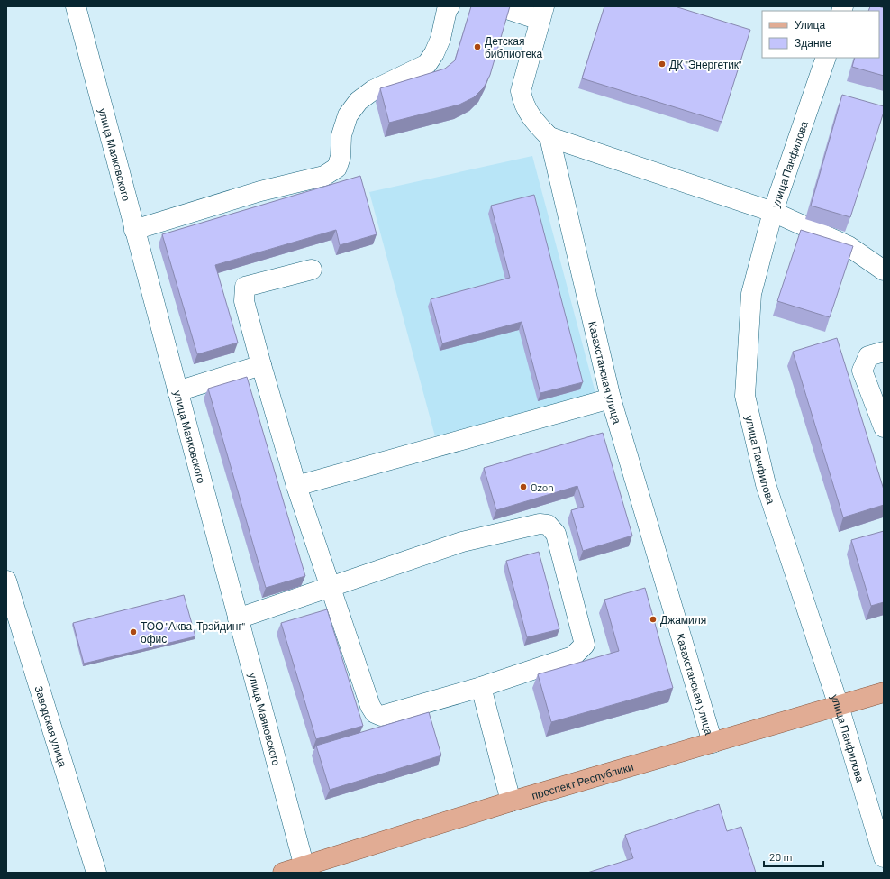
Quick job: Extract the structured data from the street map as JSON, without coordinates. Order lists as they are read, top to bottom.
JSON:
{
  "streets": {
    "main road": ["проспект Республики"],
    "street": [
      "улица Маяковского",
      "улица Панфилова",
      "Казахстанская улица",
      "Заводская улица"
    ]
  },
  "crossings": [
    ["улица Маяковского", "проспект Республики"],
    ["улица Панфилова", "проспект Республики"],
    ["Казахстанская улица", "проспект Республики"]
  ],
  "places": [
    "Детская библиотека",
    "ДК \"Энергетик\"",
    "Ozon",
    "Джамиля",
    "ТОО \"Аква-Трэйдинг\" офис"
  ],
  "legend": ["Улица", "Здание"],
  "scale_bar": "20 m"
}
